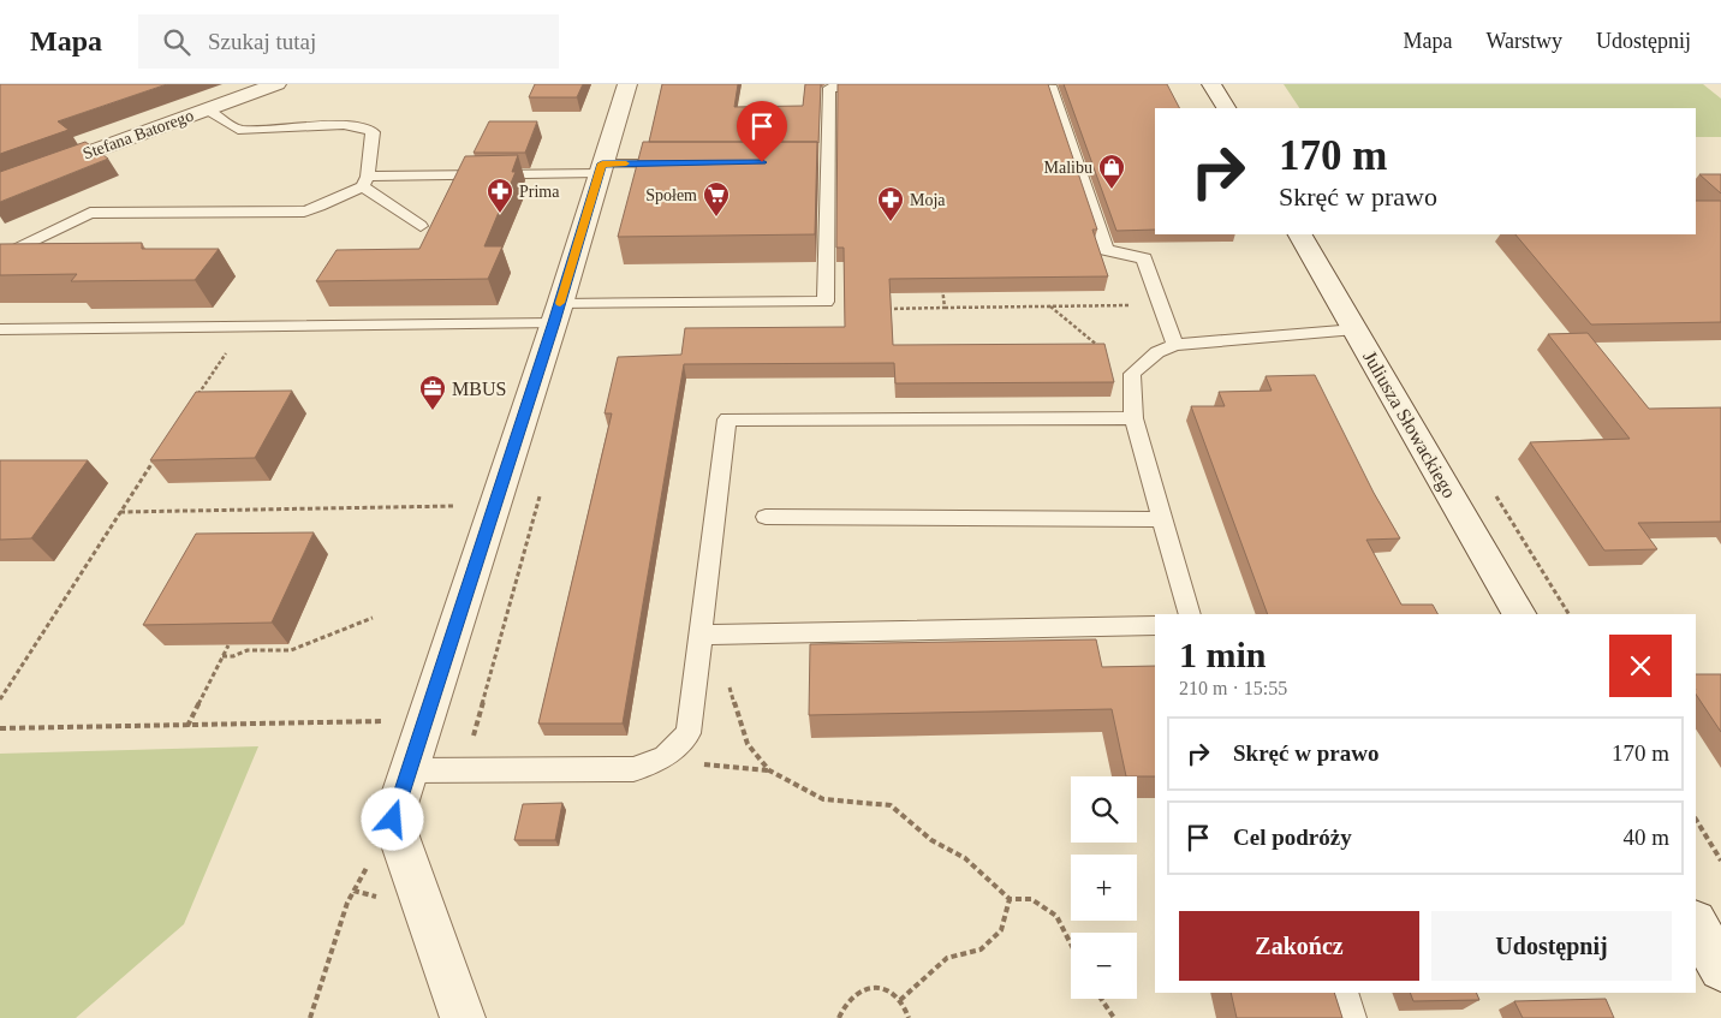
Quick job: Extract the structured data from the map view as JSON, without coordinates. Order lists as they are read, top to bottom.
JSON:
{
  "streets": {
    "street": ["Stefana Batorego", "Juliusza Słowackiego"]
  },
  "places": {
    "shop": ["Malibu"],
    "pharmacy": ["Prima", "Moja"],
    "supermarket": ["Społem"],
    "office": ["MBUS"]
  },
  "page": {
    "header": "Mapa",
    "search": "Szukaj tutaj",
    "nav": ["Mapa", "Warstwy", "Udostępnij"],
    "turn": ["170 m", "Skręć w prawo"],
    "heading": ["1 min", "210 m · 15:55"],
    "list": [
      {
        "name": "Skręć w prawo",
        "value": "170 m"
      },
      {
        "name": "Cel podróży",
        "value": "40 m"
      }
    ],
    "map_buttons": ["+", "−"],
    "buttons": ["Zakończ", "Udostępnij"]
  }
}
